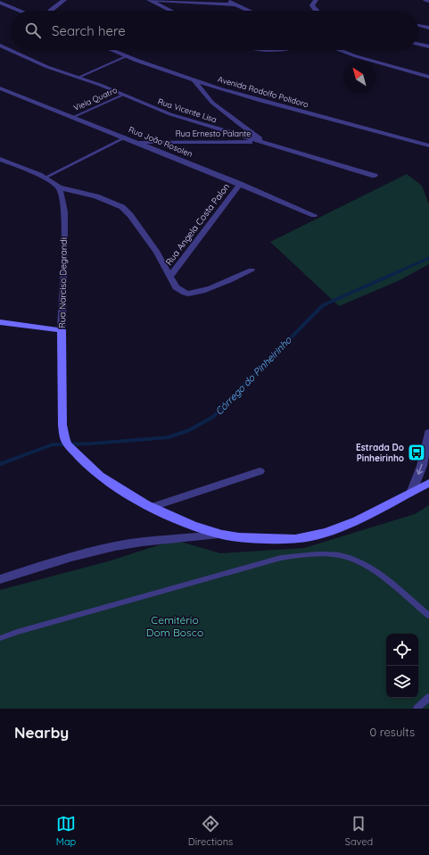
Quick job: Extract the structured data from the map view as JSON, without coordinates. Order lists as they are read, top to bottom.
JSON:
{
  "streets": {
    "main road": ["Rua Narciso Degrandi"],
    "street": [
      "Avenida Rodolfo Polidoro",
      "Rua Vicente Lisa",
      "Rua Ernesto Palante",
      "Rua João Rosolen",
      "Rua Angela Costa Palon"
    ],
    "lane": ["Viela Quatro"]
  },
  "crossings": [
    ["Avenida Rodolfo Polidoro", "Rua Ernesto Palante"],
    ["Viela Quatro", "Rua Vicente Lisa"],
    ["Viela Quatro", "Rua João Rosolen"],
    ["Rua Vicente Lisa", "Rua Ernesto Palante"],
    ["Rua Ernesto Palante", "Rua João Rosolen"],
    ["Rua João Rosolen", "Rua Angela Costa Palon"]
  ],
  "water": ["Córrego do Pinheirinho"],
  "parks": ["Cemitério Dom Bosco"],
  "places": {
    "bus stop": ["Estrada Do Pinheirinho"]
  },
  "north": "top left",
  "page": {
    "search": "Search here",
    "heading": ["Nearby", "0 results"],
    "nav": ["Map", "Directions", "Saved"]
  }
}
